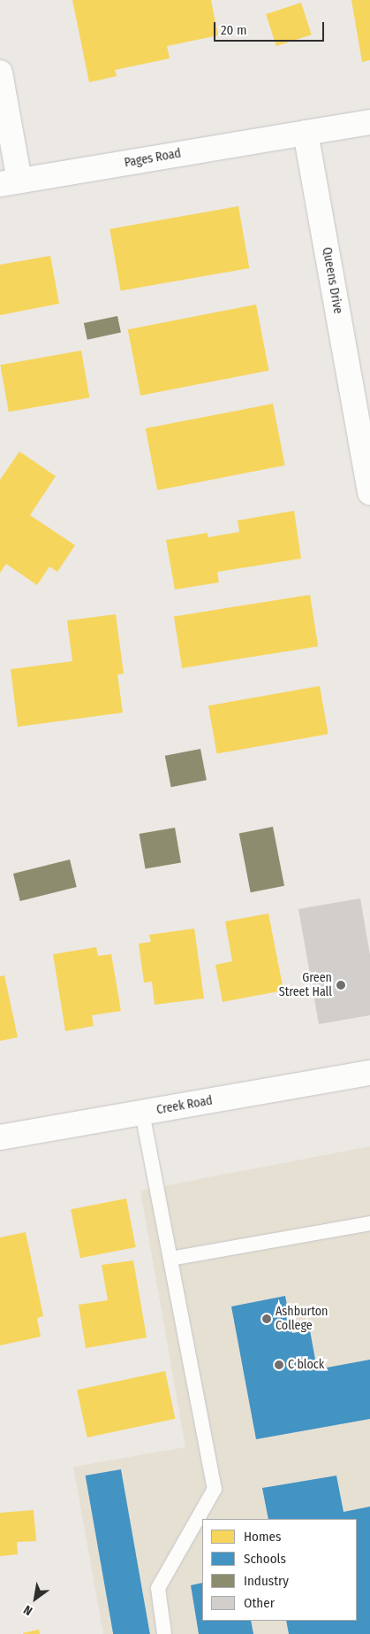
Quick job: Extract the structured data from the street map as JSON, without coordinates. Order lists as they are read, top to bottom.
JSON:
{
  "streets": {
    "street": ["Pages Road", "Queens Drive", "Creek Road"]
  },
  "crossings": [
    ["Pages Road", "Queens Drive"]
  ],
  "places": ["Green Street Hall", "Ashburton College", "C block"],
  "legend": [
    "Homes",
    "Schools",
    "Industry",
    "Other"
  ],
  "scale_bar": "20 m",
  "north": "bottom left"
}
